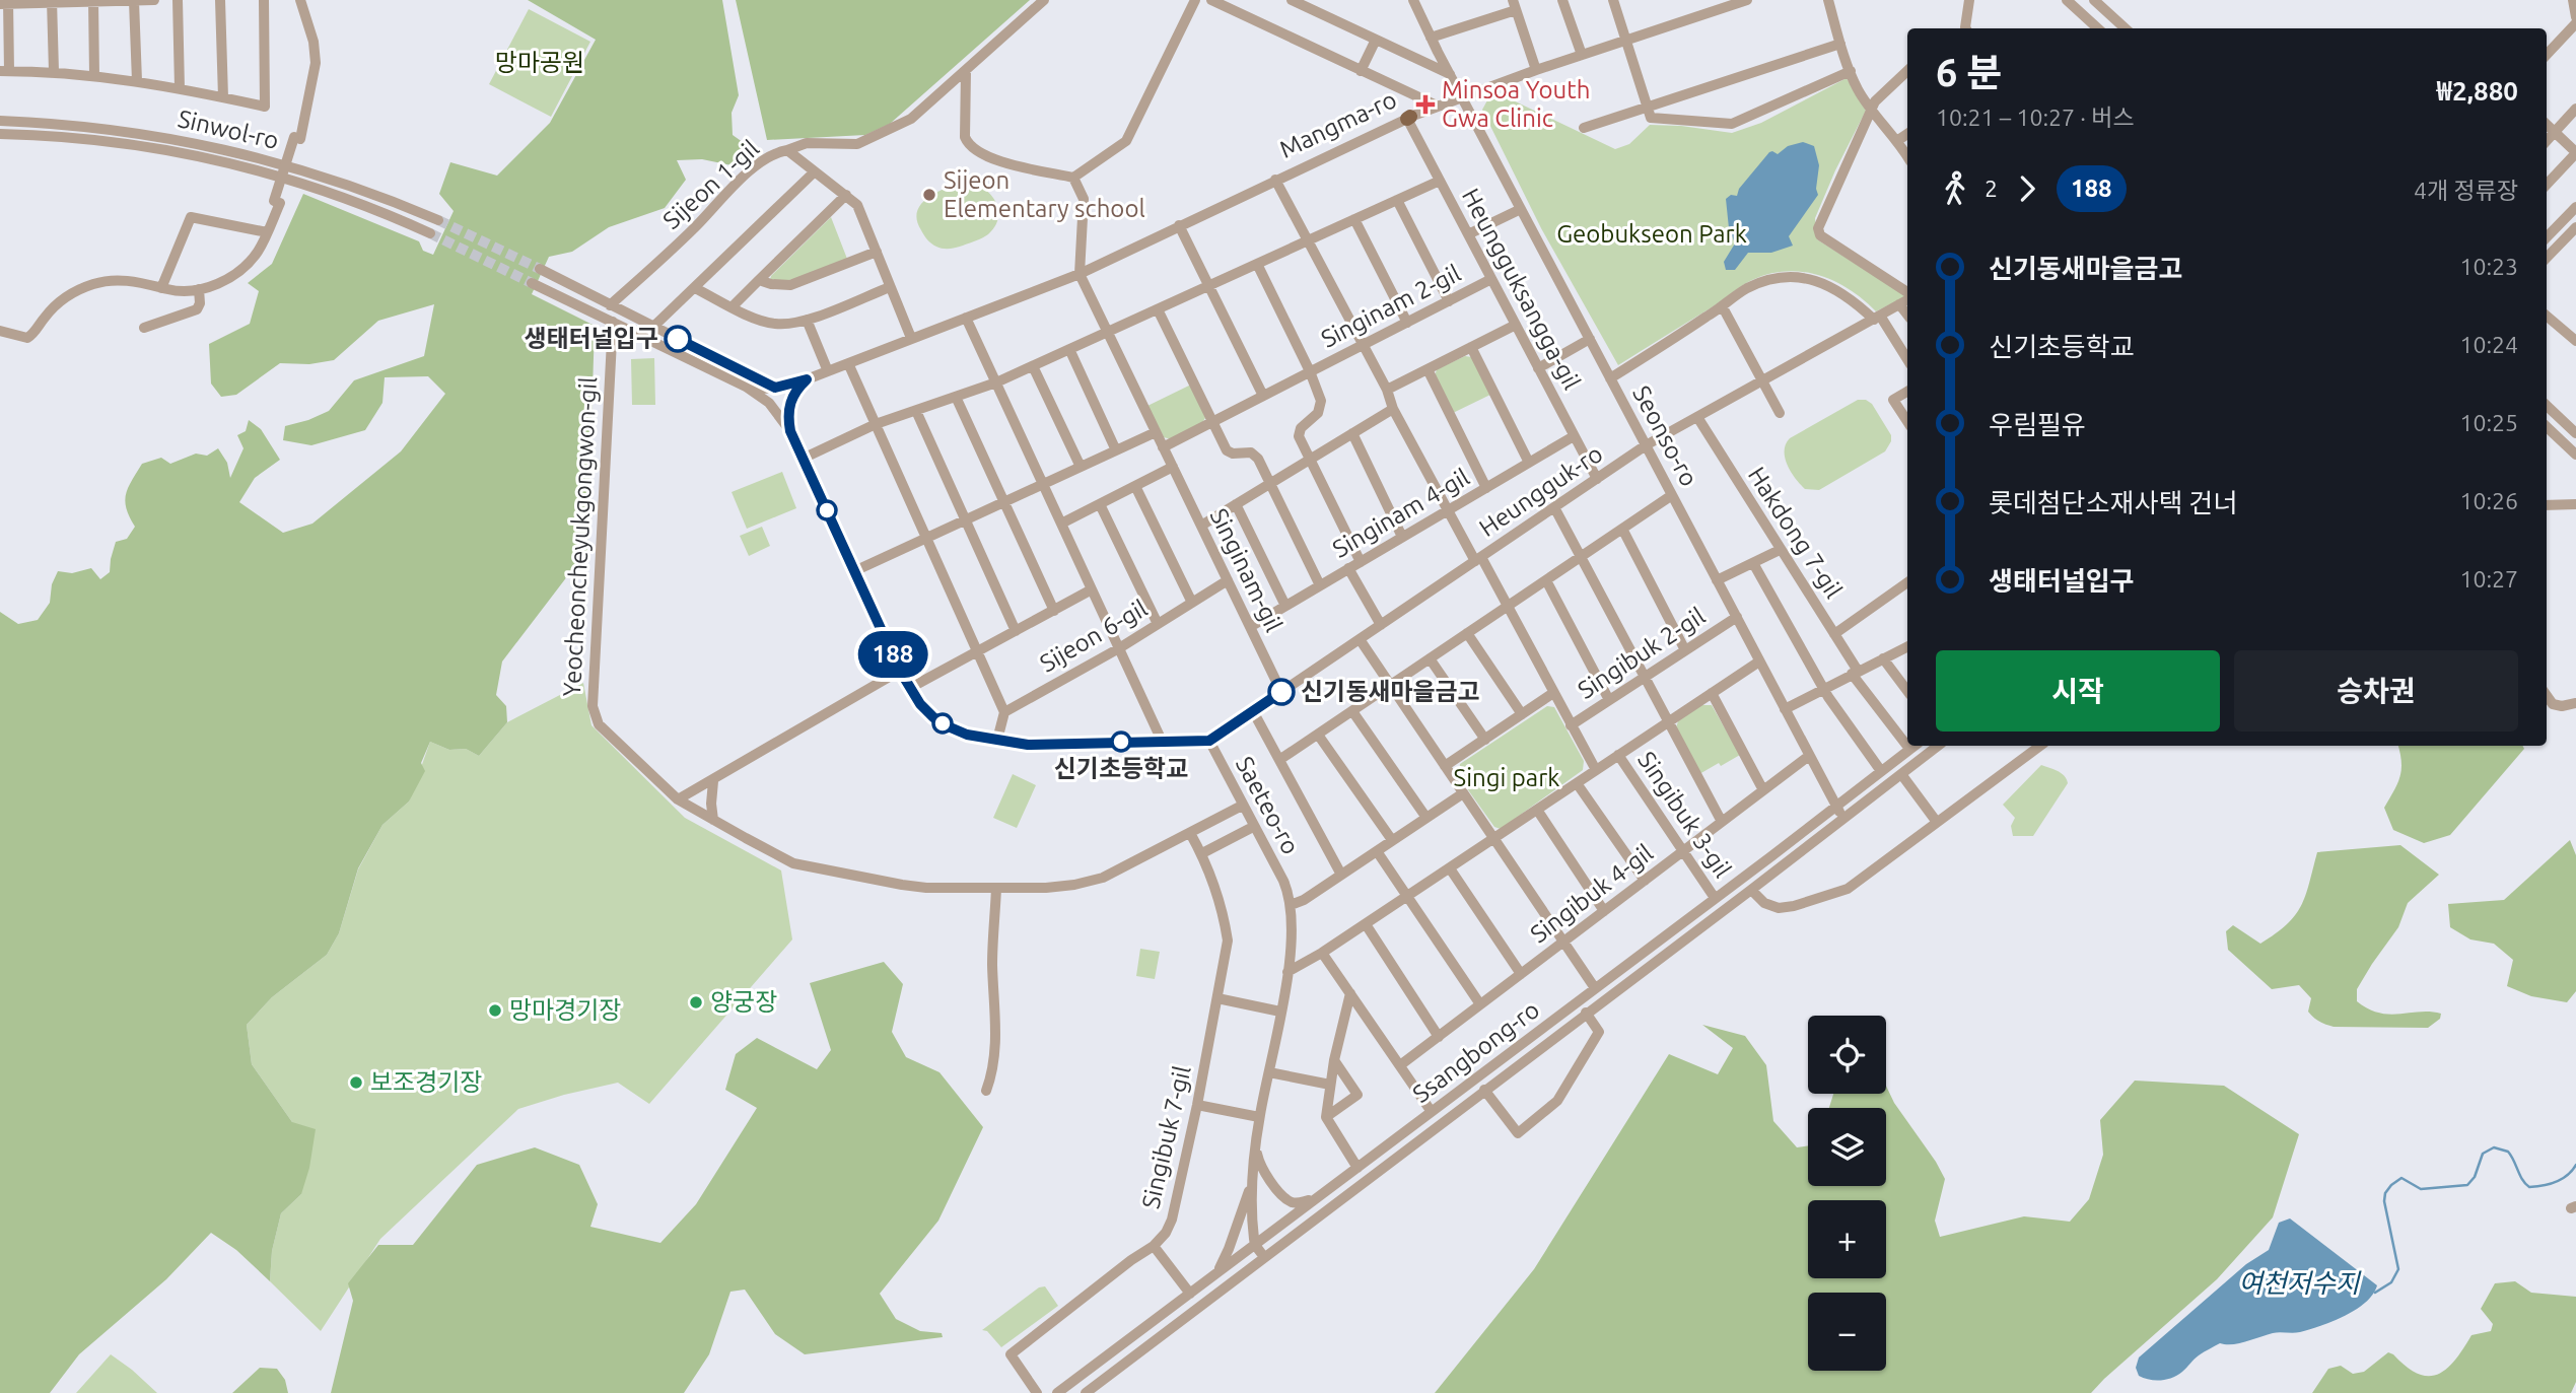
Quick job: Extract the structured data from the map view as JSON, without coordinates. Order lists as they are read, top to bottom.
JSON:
{
  "streets": {
    "street": [
      "Mangma-ro",
      "Sinwol-ro",
      "Sijeon 1-gil",
      "Heungguksangga-gil",
      "Singinam 2-gil",
      "Seonso-ro",
      "Heungguk-ro",
      "Singinam 4-gil",
      "Hakdong 7-gil",
      "Yeocheoncheyukgongwon-gil",
      "Singinam-gil",
      "Sijeon 6-gil",
      "Singibuk 2-gil",
      "Saeteo-ro",
      "Singibuk 3-gil",
      "Singibuk 4-gil",
      "Ssangbong-ro",
      "Singibuk 7-gil"
    ]
  },
  "crossings": [
    ["Mangma-ro", "Sijeon 1-gil"],
    ["Mangma-ro", "Heungguksangga-gil"],
    ["Mangma-ro", "Seonso-ro"],
    ["Mangma-ro", "Singinam-gil"],
    ["Mangma-ro", "Saeteo-ro"],
    ["Heungguksangga-gil", "Singinam 2-gil"],
    ["Heungguksangga-gil", "Heungguk-ro"],
    ["Heungguksangga-gil", "Singinam 4-gil"],
    ["Singinam 2-gil", "Singinam-gil"],
    ["Seonso-ro", "Heungguk-ro"],
    ["Seonso-ro", "Singibuk 2-gil"],
    ["Seonso-ro", "Singibuk 3-gil"],
    ["Seonso-ro", "Singibuk 4-gil"],
    ["Seonso-ro", "Ssangbong-ro"],
    ["Heungguk-ro", "Hakdong 7-gil"],
    ["Heungguk-ro", "Singinam-gil"],
    ["Heungguk-ro", "Saeteo-ro"],
    ["Singinam 4-gil", "Singinam-gil"],
    ["Yeocheoncheyukgongwon-gil", "Saeteo-ro"],
    ["Yeocheoncheyukgongwon-gil", "Singibuk 7-gil"],
    ["Singinam-gil", "Sijeon 6-gil"],
    ["Saeteo-ro", "Singibuk 3-gil"],
    ["Saeteo-ro", "Ssangbong-ro"],
    ["Singibuk 3-gil", "Singibuk 4-gil"],
    ["Singibuk 3-gil", "Ssangbong-ro"]
  ],
  "water": ["여천저수지"],
  "parks": ["망마공원", "Geobukseon Park", "Singi park"],
  "places": {
    "health": ["Minsoa Youth Gwa Clinic"],
    "other": [
      "Sijeon Elementary school",
      "생태터널입구",
      "신기동새마을금고",
      "신기초등학교",
      "양궁장",
      "망마경기장",
      "보조경기장"
    ]
  },
  "lines": ["bus line 188"],
  "page": {
    "on_map": "188",
    "heading": ["6 분", "10:21 – 10:27 · 버스", "₩2,880"],
    "legs": ["2", "188", "4개 정류장"],
    "list": [
      {
        "name": "신기동새마을금고",
        "value": "10:23"
      },
      {
        "name": "신기초등학교",
        "value": "10:24"
      },
      {
        "name": "우림필유",
        "value": "10:25"
      },
      {
        "name": "롯데첨단소재사택 건너",
        "value": "10:26"
      },
      {
        "name": "생태터널입구",
        "value": "10:27"
      }
    ],
    "buttons": ["시작", "승차권"],
    "map_buttons": ["+", "−"]
  }
}
